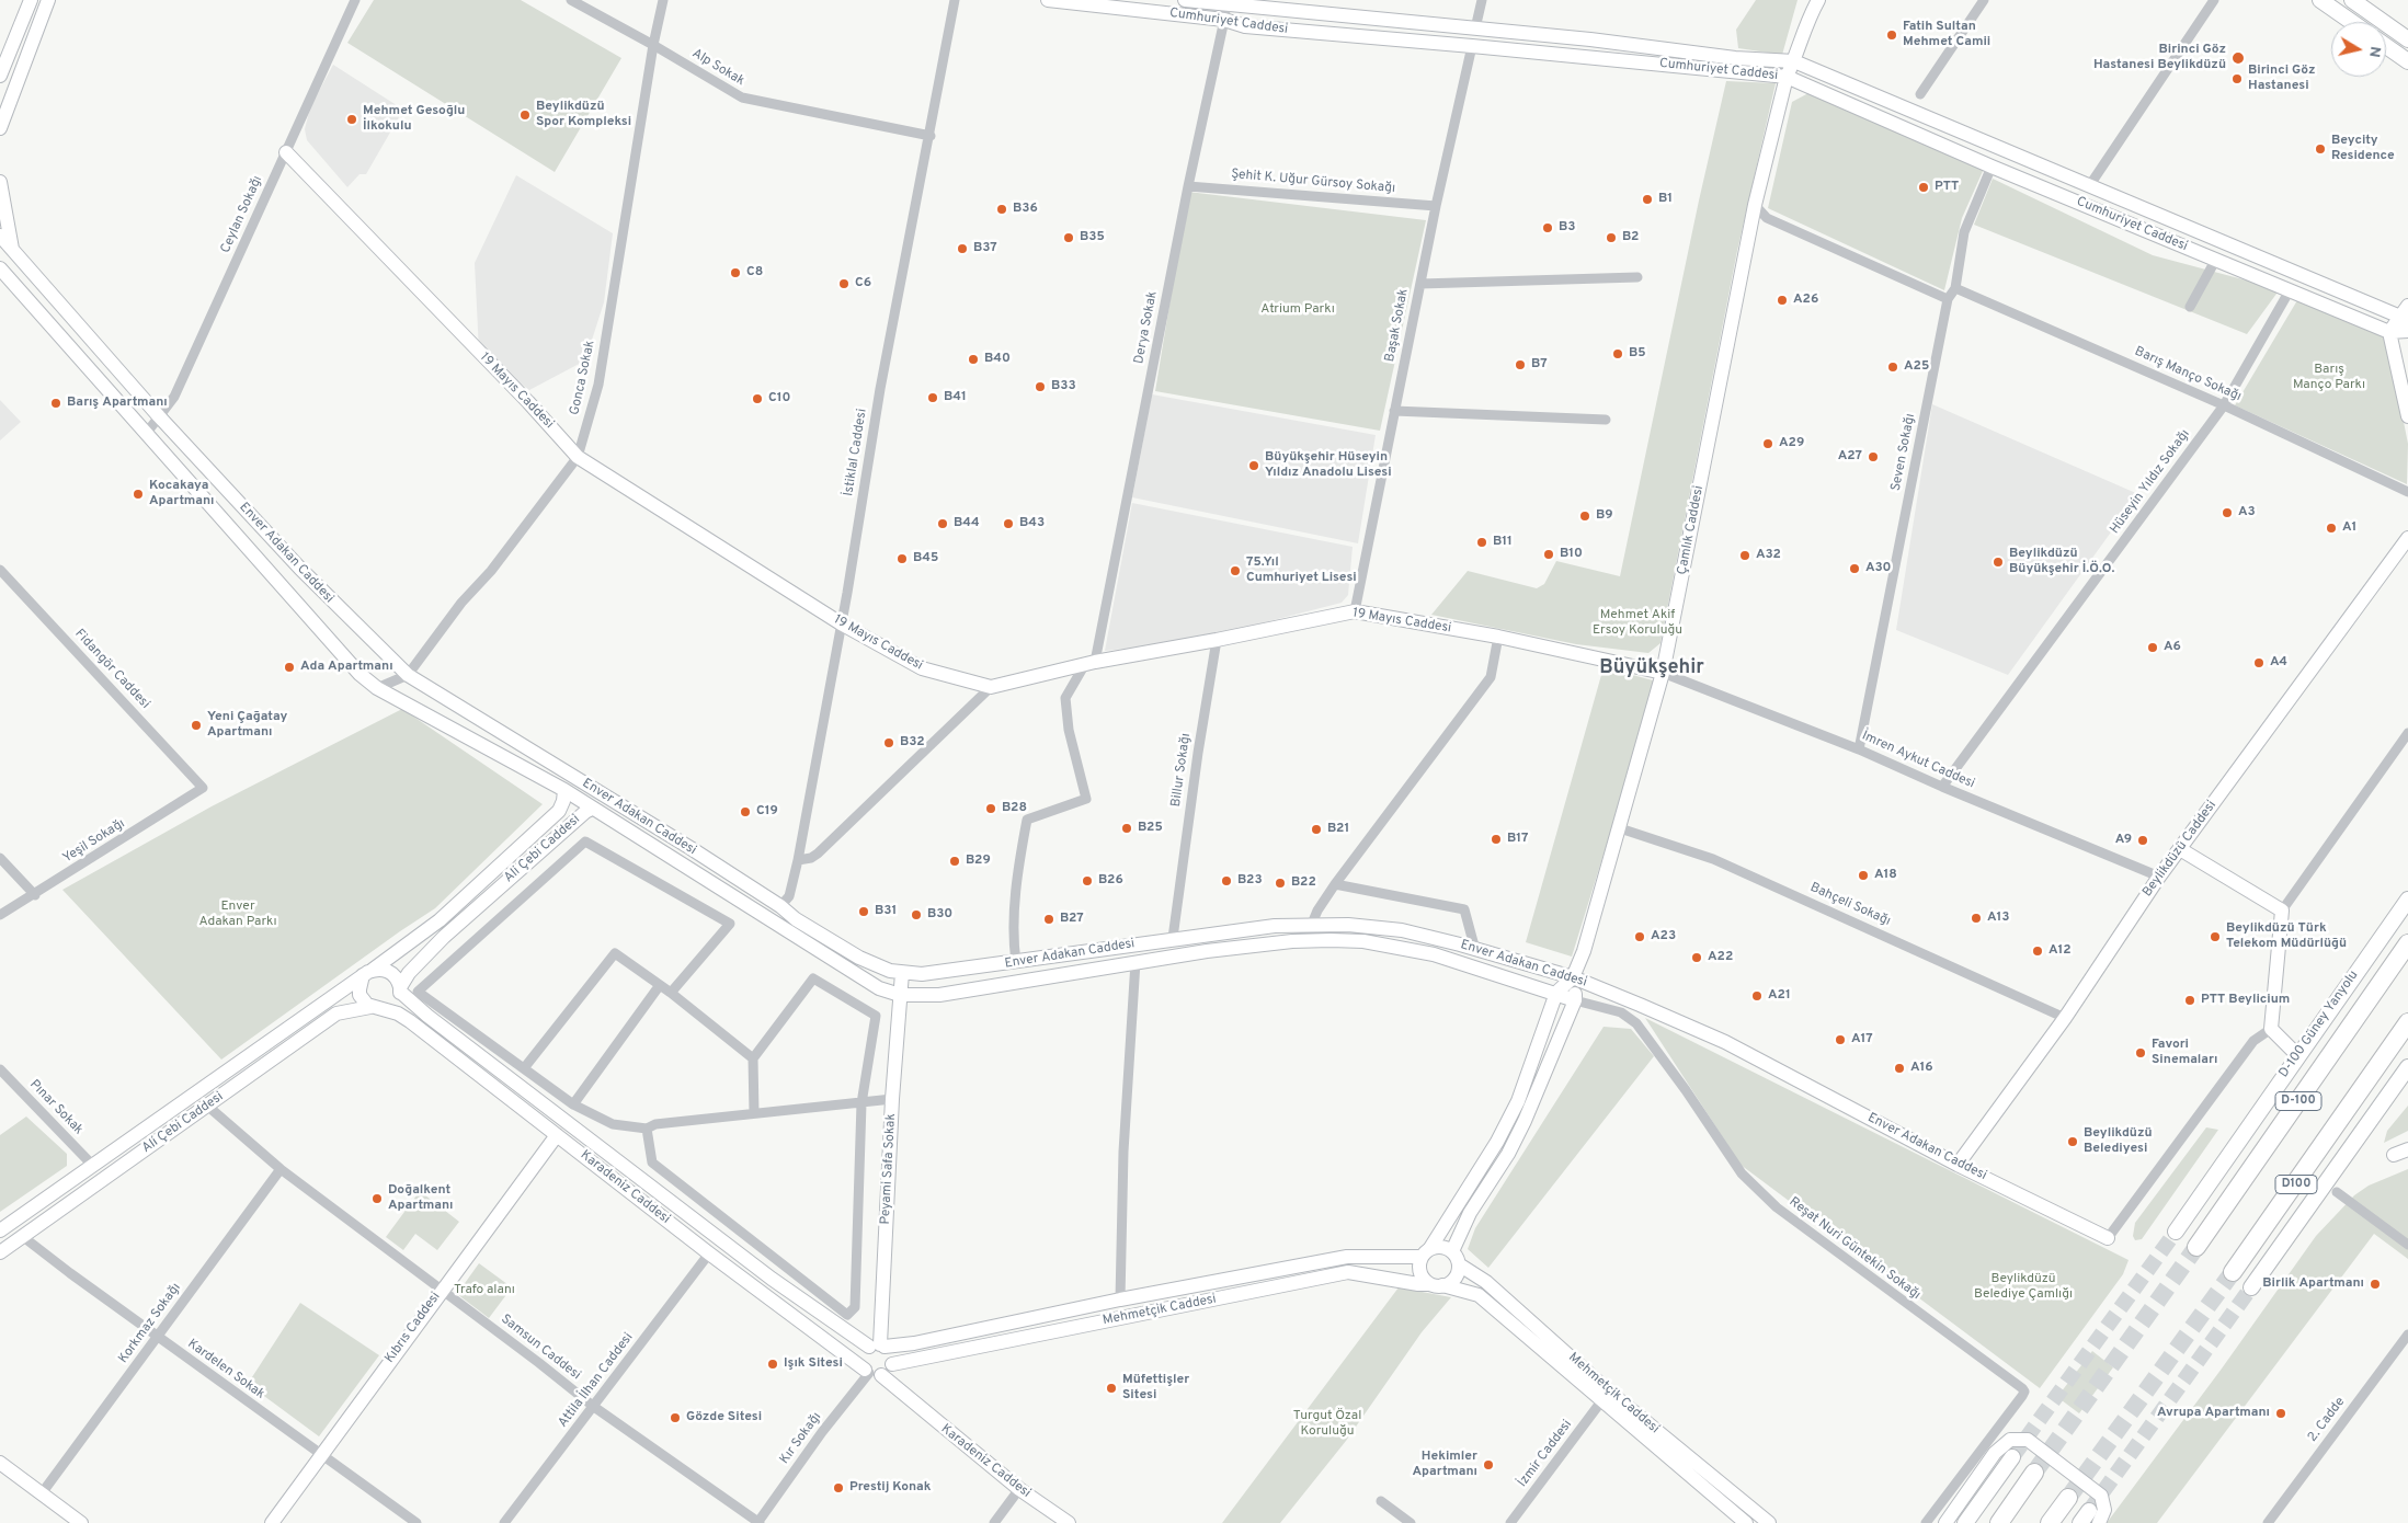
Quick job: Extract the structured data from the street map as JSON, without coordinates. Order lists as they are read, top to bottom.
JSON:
{
  "streets": {
    "highway": ["D-100", "D100"],
    "main road": [
      "Cumhuriyet Caddesi",
      "19 Mayıs Caddesi",
      "Çamlık Caddesi",
      "Enver Adakan Caddesi",
      "Ali Çebi Caddesi",
      "Beylikdüzü Caddesi",
      "D-100 Güney Yanyolu",
      "Peyami Safa Sokak",
      "Karadeniz Caddesi",
      "Mehmetçik Caddesi",
      "Kıbrıs Caddesi"
    ],
    "street": [
      "Alp Sokak",
      "Şehit K. Uğur Gürsoy Sokağı",
      "Ceylan Sokağı",
      "Başak Sokak",
      "Derya Sokak",
      "Barış Manço Sokağı",
      "Gonca Sokak",
      "İstiklal Caddesi",
      "Seven Sokağı",
      "Hüseyin Yıldız Sokağı",
      "Fidangör Caddesi",
      "İmren Aykut Caddesi",
      "Billur Sokağı",
      "Yeşil Sokağı",
      "Bahçeli Sokağı",
      "Pınar Sokak",
      "Reşat Nuri Güntekin Sokağı",
      "Korkmaz Sokağı",
      "Samsun Caddesi",
      "Kardelen Sokak",
      "Attila İlhan Caddesi",
      "2. Cadde",
      "Kır Sokağı",
      "İzmir Caddesi"
    ]
  },
  "crossings": [
    ["Cumhuriyet Caddesi", "Başak Sokak"],
    ["Cumhuriyet Caddesi", "Derya Sokak"],
    ["Cumhuriyet Caddesi", "Seven Sokağı"],
    ["Cumhuriyet Caddesi", "Hüseyin Yıldız Sokağı"],
    ["Cumhuriyet Caddesi", "Çamlık Caddesi"],
    ["Alp Sokak", "Gonca Sokak"],
    ["Alp Sokak", "İstiklal Caddesi"],
    ["Şehit K. Uğur Gürsoy Sokağı", "Başak Sokak"],
    ["Şehit K. Uğur Gürsoy Sokağı", "Derya Sokak"],
    ["Ceylan Sokağı", "19 Mayıs Caddesi"],
    ["Ceylan Sokağı", "Enver Adakan Caddesi"],
    ["Başak Sokak", "19 Mayıs Caddesi"],
    ["Derya Sokak", "19 Mayıs Caddesi"],
    ["Derya Sokak", "Enver Adakan Caddesi"],
    ["Barış Manço Sokağı", "Seven Sokağı"],
    ["Barış Manço Sokağı", "Hüseyin Yıldız Sokağı"],
    ["Gonca Sokak", "19 Mayıs Caddesi"],
    ["Gonca Sokak", "Enver Adakan Caddesi"],
    ["19 Mayıs Caddesi", "İstiklal Caddesi"],
    ["19 Mayıs Caddesi", "Çamlık Caddesi"],
    ["19 Mayıs Caddesi", "İmren Aykut Caddesi"],
    ["19 Mayıs Caddesi", "Billur Sokağı"],
    ["İstiklal Caddesi", "Enver Adakan Caddesi"],
    ["Seven Sokağı", "İmren Aykut Caddesi"],
    ["Hüseyin Yıldız Sokağı", "İmren Aykut Caddesi"],
    ["Çamlık Caddesi", "Enver Adakan Caddesi"],
    ["Çamlık Caddesi", "İmren Aykut Caddesi"],
    ["Çamlık Caddesi", "Bahçeli Sokağı"],
    ["Enver Adakan Caddesi", "Billur Sokağı"],
    ["Enver Adakan Caddesi", "Ali Çebi Caddesi"],
    ["Enver Adakan Caddesi", "Beylikdüzü Caddesi"],
    ["Enver Adakan Caddesi", "Peyami Safa Sokak"],
    ["Enver Adakan Caddesi", "Reşat Nuri Güntekin Sokağı"],
    ["Fidangör Caddesi", "Yeşil Sokağı"],
    ["İmren Aykut Caddesi", "Beylikdüzü Caddesi"],
    ["Ali Çebi Caddesi", "Pınar Sokak"],
    ["Ali Çebi Caddesi", "Karadeniz Caddesi"],
    ["Ali Çebi Caddesi", "Samsun Caddesi"],
    ["Ali Çebi Caddesi", "Kardelen Sokak"],
    ["Beylikdüzü Caddesi", "Bahçeli Sokağı"],
    ["Peyami Safa Sokak", "Karadeniz Caddesi"],
    ["Peyami Safa Sokak", "Mehmetçik Caddesi"],
    ["Peyami Safa Sokak", "Kır Sokağı"],
    ["Karadeniz Caddesi", "Mehmetçik Caddesi"],
    ["Karadeniz Caddesi", "Kıbrıs Caddesi"],
    ["Karadeniz Caddesi", "Attila İlhan Caddesi"],
    ["Karadeniz Caddesi", "Kır Sokağı"],
    ["Mehmetçik Caddesi", "Kır Sokağı"],
    ["Mehmetçik Caddesi", "İzmir Caddesi"],
    ["Korkmaz Sokağı", "Samsun Caddesi"],
    ["Korkmaz Sokağı", "Kardelen Sokak"],
    ["Kıbrıs Caddesi", "Samsun Caddesi"],
    ["Kıbrıs Caddesi", "Kardelen Sokak"],
    ["Samsun Caddesi", "Attila İlhan Caddesi"],
    ["Samsun Caddesi", "Kır Sokağı"]
  ],
  "districts": ["Büyükşehir"],
  "parks": [
    "Atrium Parkı",
    "Barış Manço Parkı",
    "Mehmet Akif Ersoy Koruluğu",
    "Enver Adakan Parkı",
    "Beylikdüzü Belediye Çamlığı",
    "Trafo alanı",
    "Turgut Özal Koruluğu"
  ],
  "places": [
    "Fatih Sultan Mehmet Camii",
    "Birinci Göz Hastanesi Beylikdüzü",
    "Birinci Göz Hastanesi",
    "Beylikdüzü Spor Kompleksi",
    "Mehmet Gesoğlu İlkokulu",
    "Beycity Residence",
    "PTT",
    "B1",
    "B36",
    "B3",
    "B35",
    "B2",
    "B37",
    "C8",
    "C6",
    "A26",
    "B5",
    "B40",
    "B7",
    "A25",
    "B33",
    "B41",
    "C10",
    "Barış Apartmanı",
    "A29",
    "A27",
    "Büyükşehir Hüseyin Yıldız Anadolu Lisesi",
    "Kocakaya Apartmanı",
    "A3",
    "B9",
    "B44",
    "B43",
    "A1",
    "B11",
    "B10",
    "A32",
    "B45",
    "Beylikdüzü Büyükşehir İ.Ö.O.",
    "A30",
    "75.Yıl Cumhuriyet Lisesi",
    "A6",
    "A4",
    "Ada Apartmanı",
    "Yeni Çağatay Apartmanı",
    "B32",
    "B28",
    "C19",
    "B25",
    "B21",
    "B17",
    "A9",
    "B29",
    "A18",
    "B26",
    "B23",
    "B22",
    "B31",
    "B30",
    "A13",
    "B27",
    "A23",
    "Beylikdüzü Türk Telekom Müdürlüğü",
    "A12",
    "A22",
    "A21",
    "PTT Beylicium",
    "A17",
    "Favori Sinemaları",
    "A16",
    "Beylikdüzü Belediyesi",
    "Doğalkent Apartmanı",
    "Birlik Apartmanı",
    "Işık Sitesi",
    "Müfettişler Sitesi",
    "Avrupa Apartmanı",
    "Gözde Sitesi",
    "Hekimler Apartmanı",
    "Prestij Konak"
  ],
  "north": "right"
}
